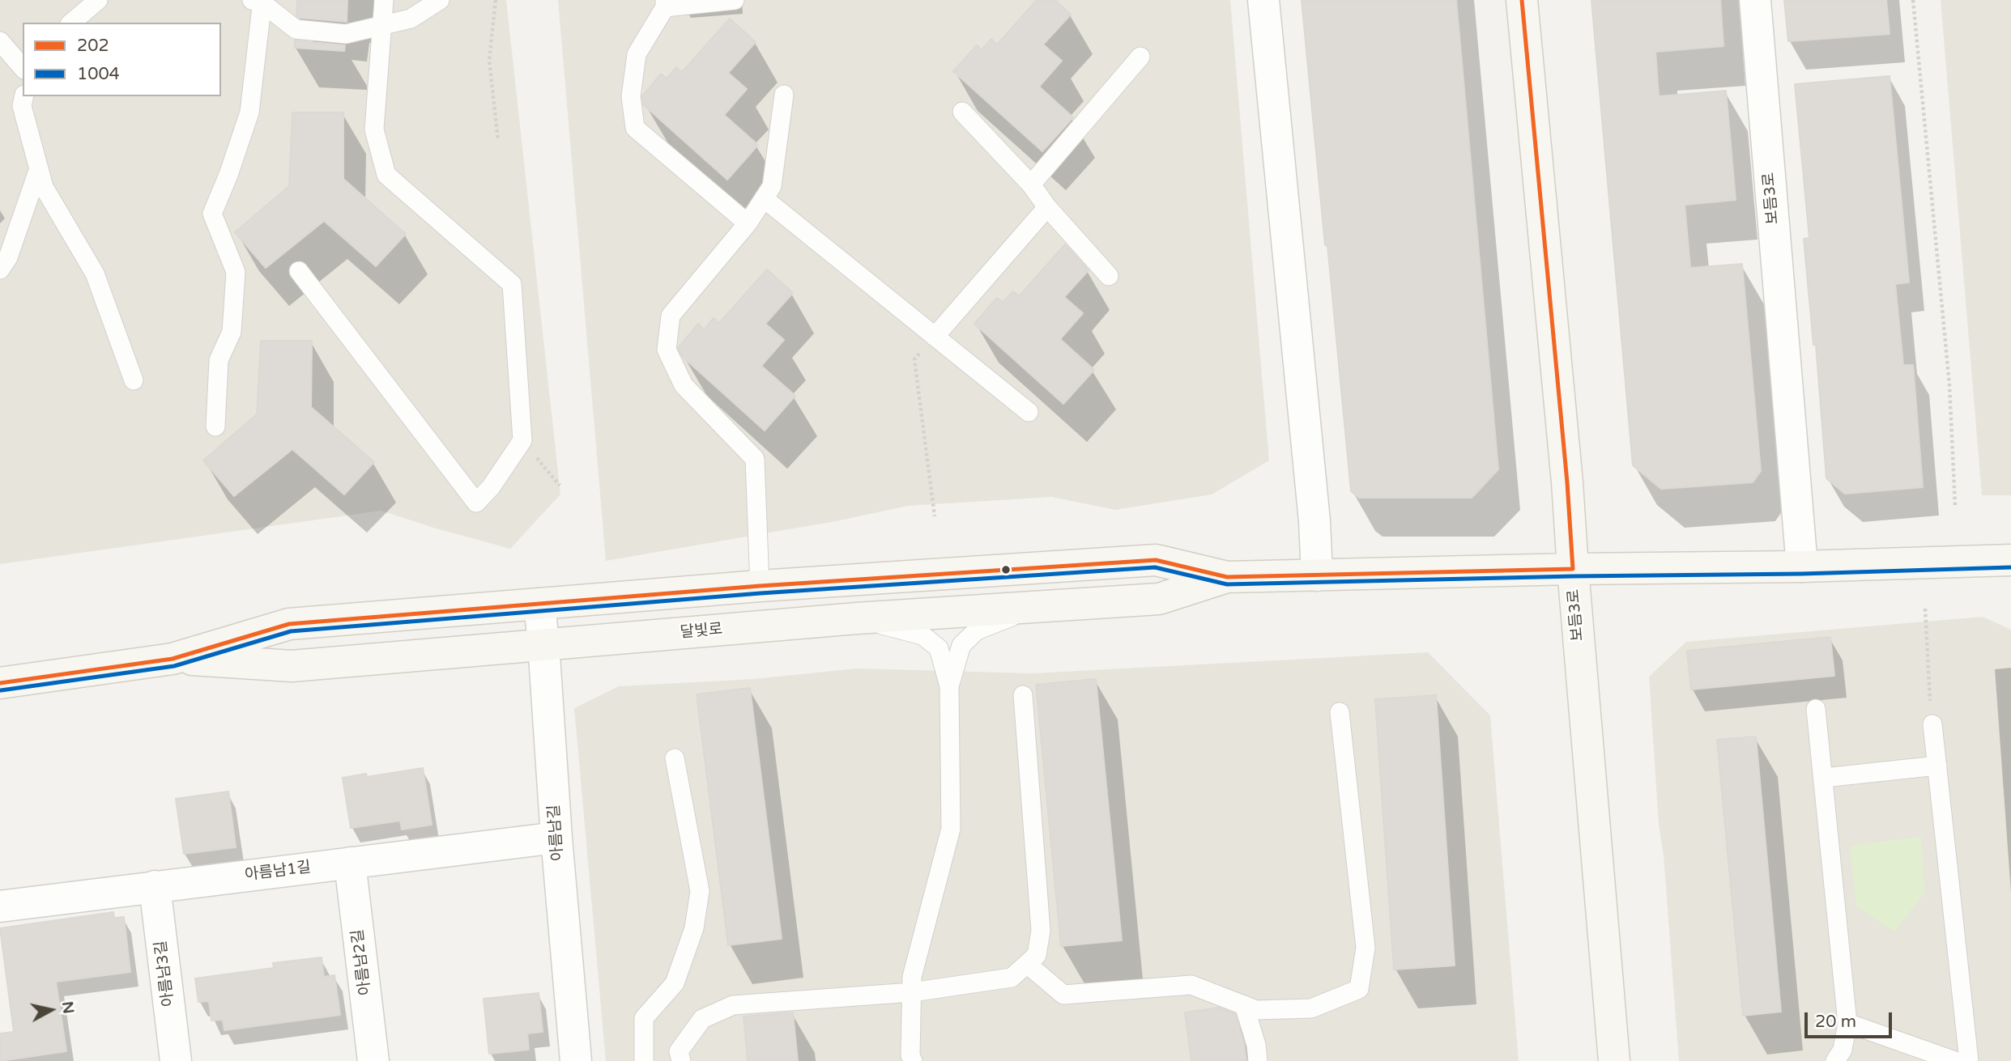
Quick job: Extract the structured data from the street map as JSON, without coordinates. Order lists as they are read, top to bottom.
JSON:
{
  "streets": {
    "street": [
      "보듬3로",
      "달빛로",
      "아름남길",
      "아름남1길",
      "아름남2길",
      "아름남3길"
    ]
  },
  "crossings": [
    ["보듬3로", "달빛로"],
    ["달빛로", "아름남길"],
    ["아름남길", "아름남1길"],
    ["아름남1길", "아름남2길"],
    ["아름남1길", "아름남3길"]
  ],
  "lines": ["transit line 202", "transit line 1004"],
  "legend": ["202", "1004"],
  "scale_bar": "20 m",
  "north": "right"
}
